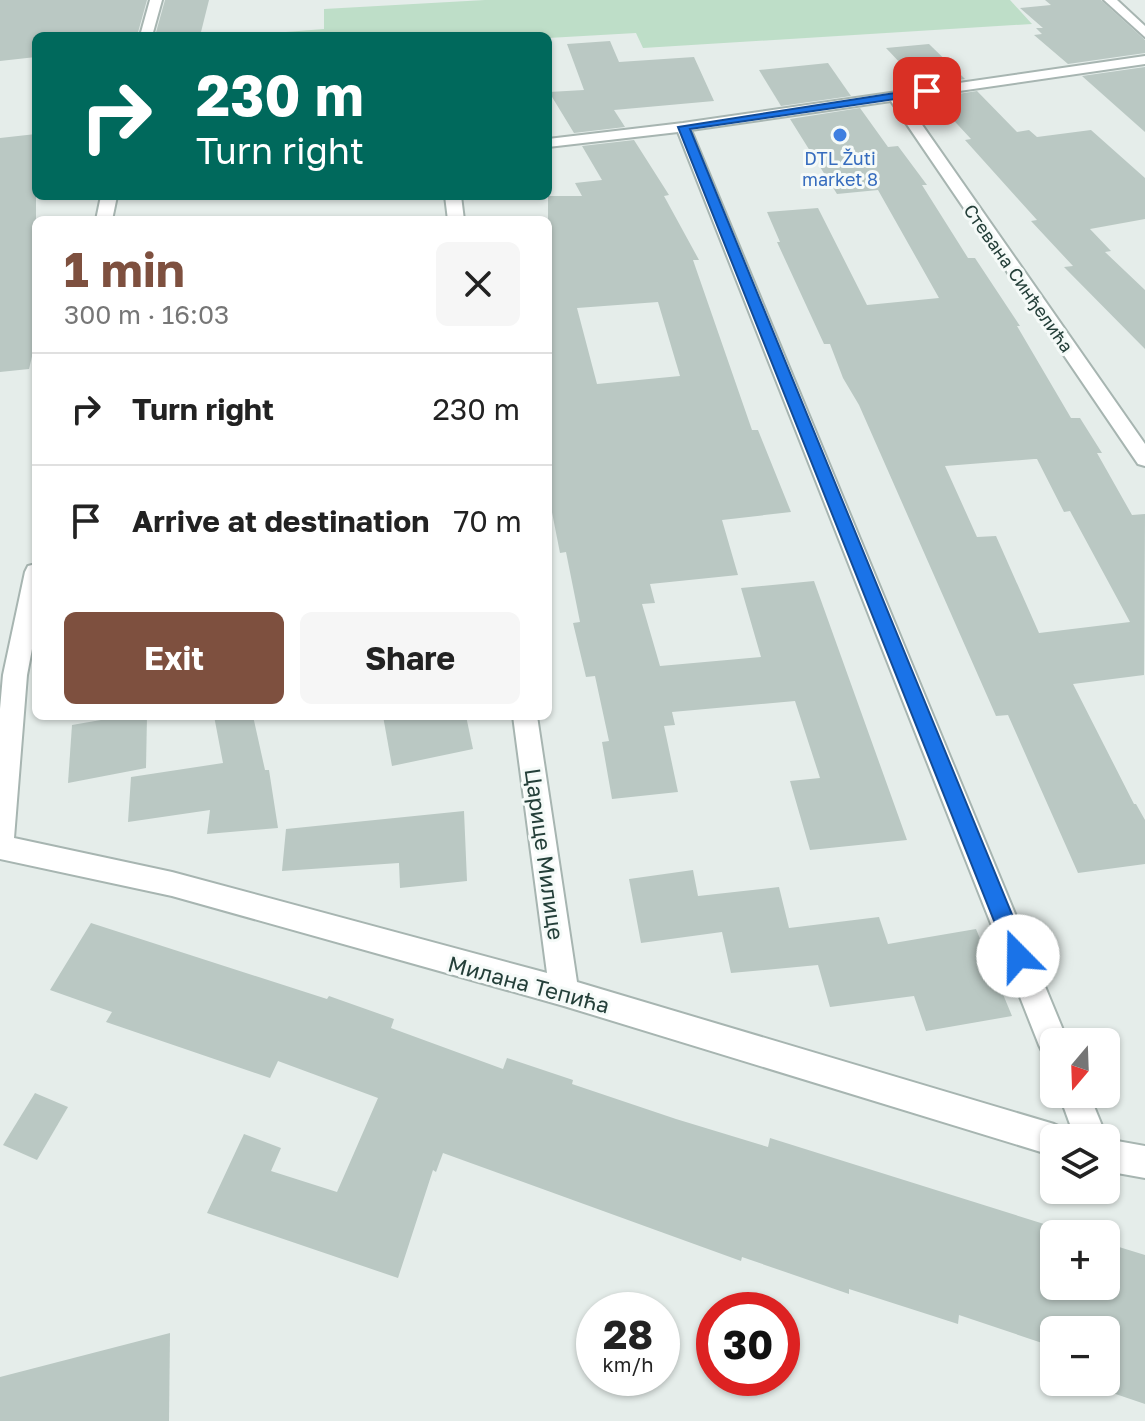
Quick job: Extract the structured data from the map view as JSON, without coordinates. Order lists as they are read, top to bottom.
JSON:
{
  "streets": {
    "street": ["Стевана Синђелића", "Царице Милице", "Милана Тепића"]
  },
  "crossings": [
    ["Царице Милице", "Милана Тепића"]
  ],
  "places": ["DTL Žuti market 8"],
  "north": "bottom",
  "page": {
    "turn": ["230 m", "Turn right"],
    "heading": ["1 min", "300 m · 16:03"],
    "list": [
      {
        "name": "Turn right",
        "value": "230 m"
      },
      {
        "name": "Arrive at destination",
        "value": "70 m"
      }
    ],
    "buttons": ["Exit", "Share"],
    "map_buttons": ["+", "−"],
    "speed": "28 km/h",
    "limit": "30"
  }
}
